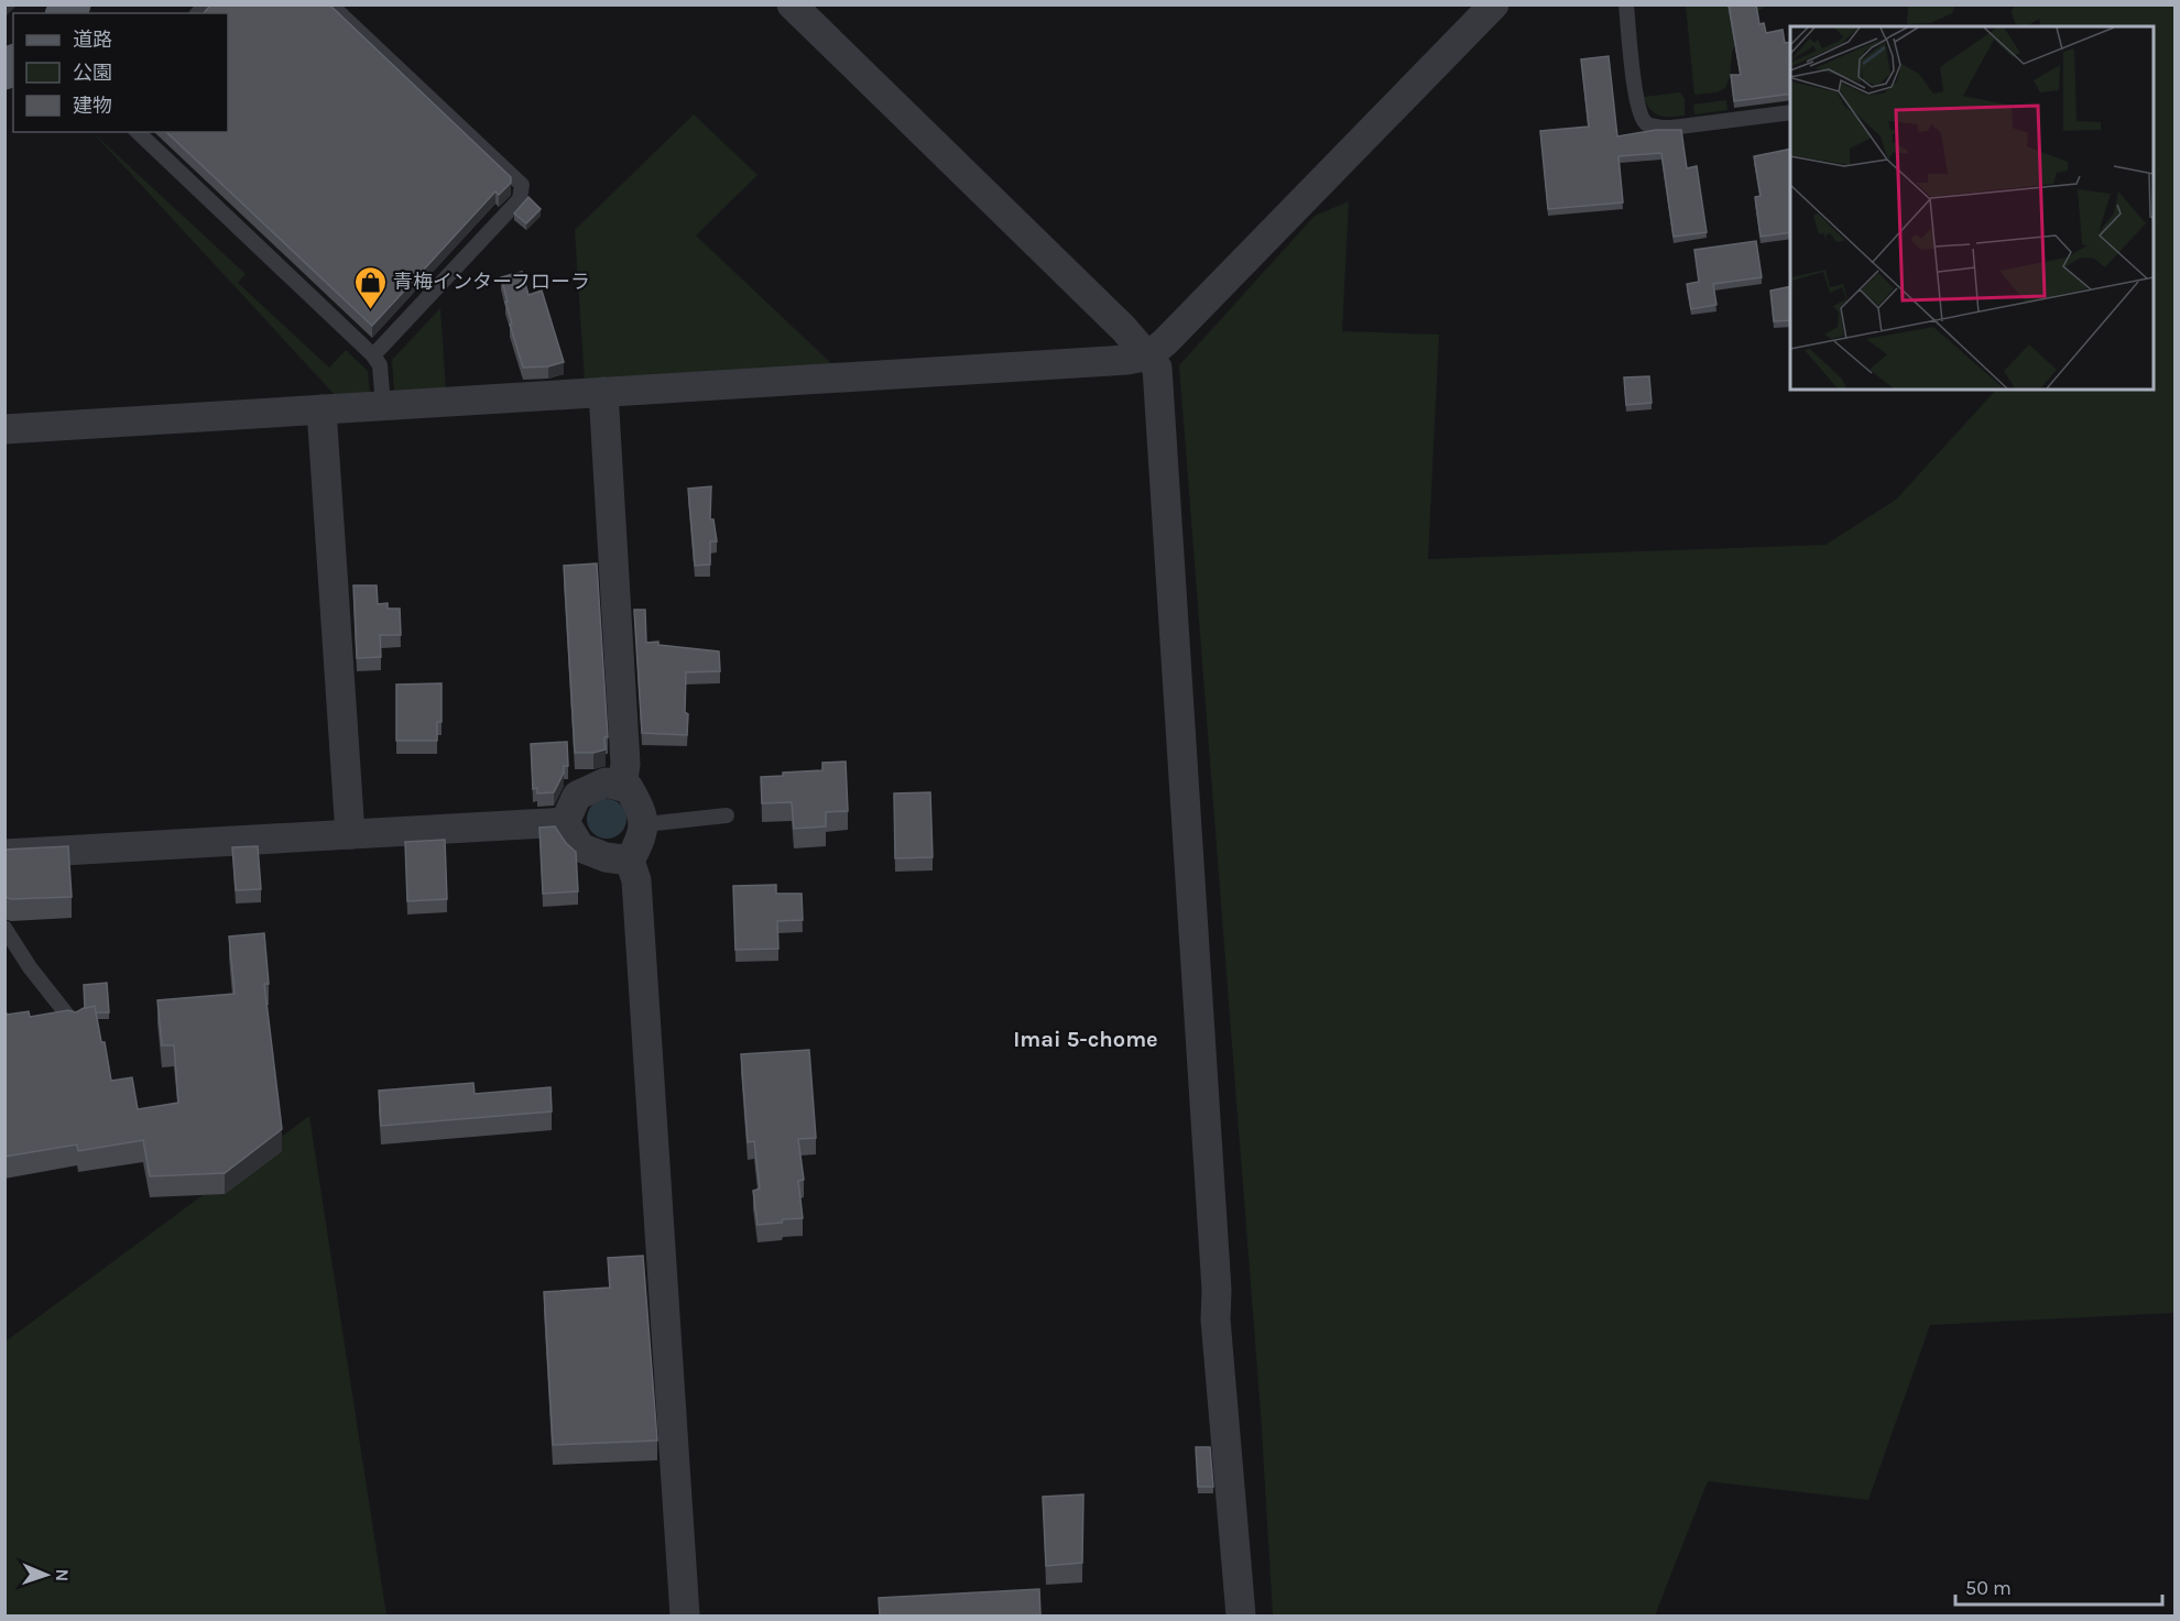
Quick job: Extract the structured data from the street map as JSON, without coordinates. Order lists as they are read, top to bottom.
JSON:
{
  "districts": ["Imai 5-chome"],
  "places": {
    "shop": ["青梅インターフローラ"]
  },
  "legend": ["道路", "公園", "建物"],
  "scale_bar": "50 m",
  "north": "right"
}
